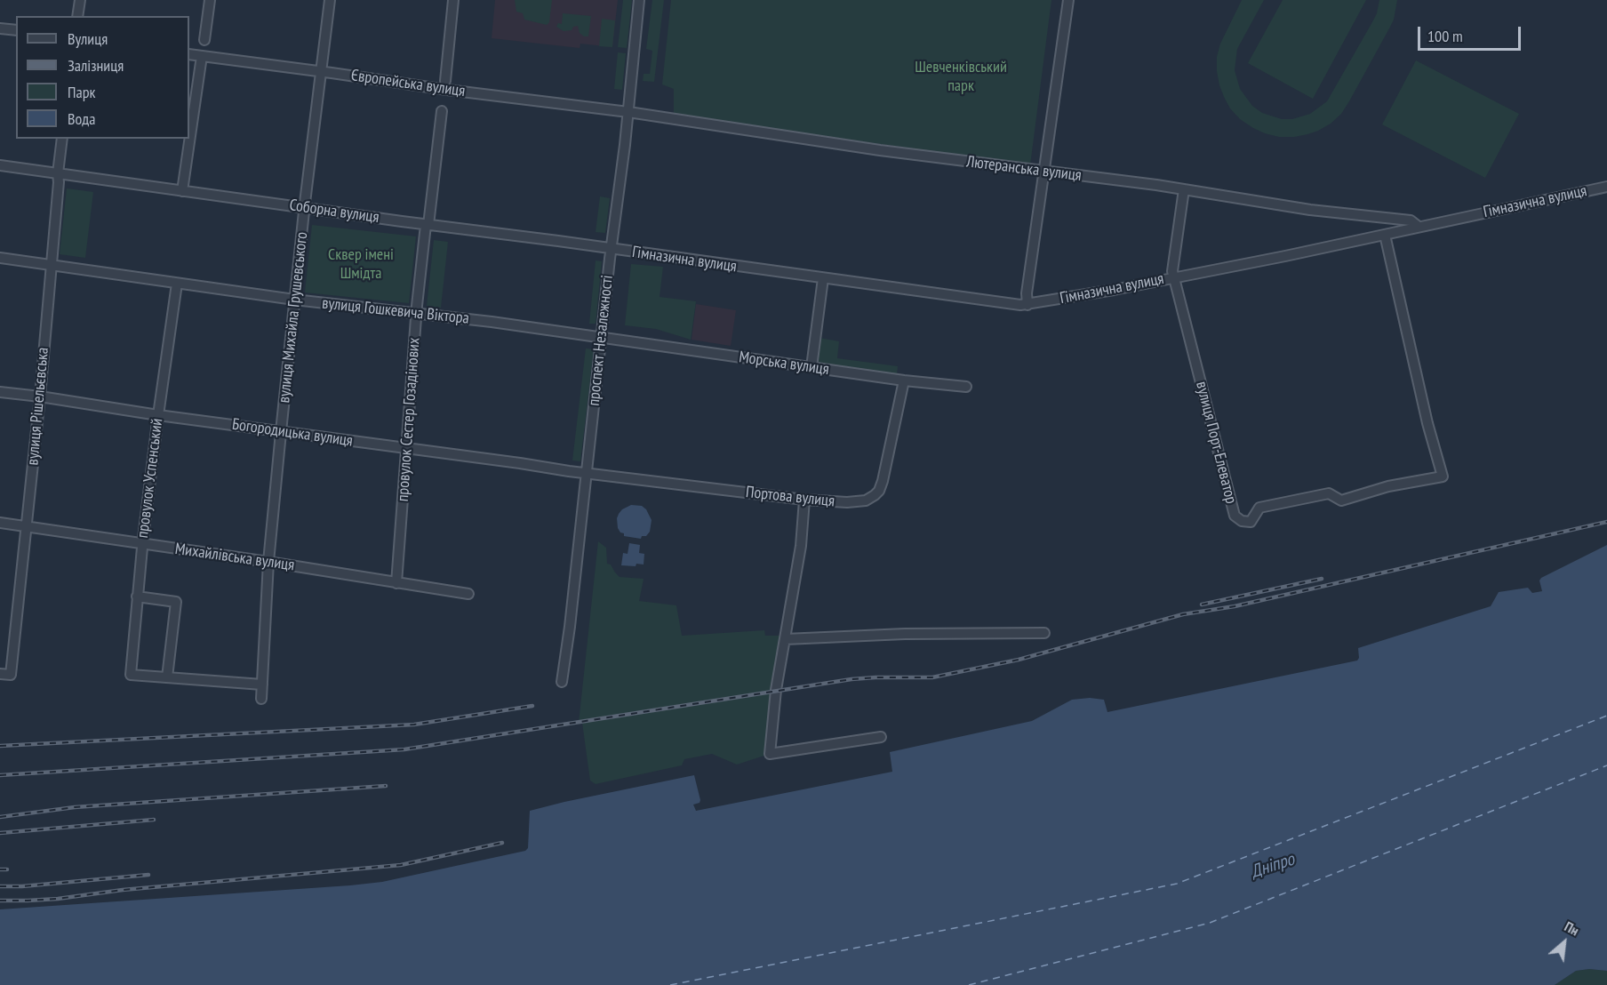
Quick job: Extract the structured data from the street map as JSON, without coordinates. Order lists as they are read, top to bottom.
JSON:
{
  "streets": {
    "street": [
      "Європейська вулиця",
      "Лютеранська вулиця",
      "Гімназична вулиця",
      "Соборна вулиця",
      "вулиця Гошкевича Віктора",
      "вулиця Михайла Грушевського",
      "проспект Незалежності",
      "Морська вулиця",
      "вулиця Рішельєвська",
      "провулок Сестер Гозадінових",
      "Богородицька вулиця",
      "вулиця Порт-Елеватор",
      "провулок Успенський",
      "Портова вулиця",
      "Михайлівська вулиця"
    ]
  },
  "crossings": [
    ["Європейська вулиця", "Лютеранська вулиця"],
    ["Європейська вулиця", "вулиця Михайла Грушевського"],
    ["Європейська вулиця", "проспект Незалежності"],
    ["Лютеранська вулиця", "Гімназична вулиця"],
    ["Лютеранська вулиця", "проспект Незалежності"],
    ["Лютеранська вулиця", "вулиця Порт-Елеватор"],
    ["Гімназична вулиця", "Соборна вулиця"],
    ["Гімназична вулиця", "проспект Незалежності"],
    ["Гімназична вулиця", "вулиця Порт-Елеватор"],
    ["Соборна вулиця", "вулиця Михайла Грушевського"],
    ["Соборна вулиця", "проспект Незалежності"],
    ["Соборна вулиця", "вулиця Рішельєвська"],
    ["Соборна вулиця", "провулок Сестер Гозадінових"],
    ["вулиця Гошкевича Віктора", "вулиця Михайла Грушевського"],
    ["вулиця Гошкевича Віктора", "проспект Незалежності"],
    ["вулиця Гошкевича Віктора", "Морська вулиця"],
    ["вулиця Гошкевича Віктора", "вулиця Рішельєвська"],
    ["вулиця Гошкевича Віктора", "провулок Сестер Гозадінових"],
    ["вулиця Гошкевича Віктора", "провулок Успенський"],
    ["вулиця Михайла Грушевського", "Богородицька вулиця"],
    ["вулиця Михайла Грушевського", "Михайлівська вулиця"],
    ["проспект Незалежності", "Морська вулиця"],
    ["проспект Незалежності", "Богородицька вулиця"],
    ["проспект Незалежності", "Портова вулиця"],
    ["Морська вулиця", "Портова вулиця"],
    ["вулиця Рішельєвська", "Богородицька вулиця"],
    ["вулиця Рішельєвська", "Михайлівська вулиця"],
    ["провулок Сестер Гозадінових", "Богородицька вулиця"],
    ["провулок Сестер Гозадінових", "Михайлівська вулиця"],
    ["Богородицька вулиця", "провулок Успенський"],
    ["Богородицька вулиця", "Портова вулиця"],
    ["провулок Успенський", "Михайлівська вулиця"]
  ],
  "water": ["Дніпро"],
  "parks": ["Шевченківський парк", "Сквер імені Шмідта"],
  "legend": [
    "Вулиця",
    "Залізниця",
    "Парк",
    "Вода"
  ],
  "scale_bar": "100 m",
  "north": "top right"
}
